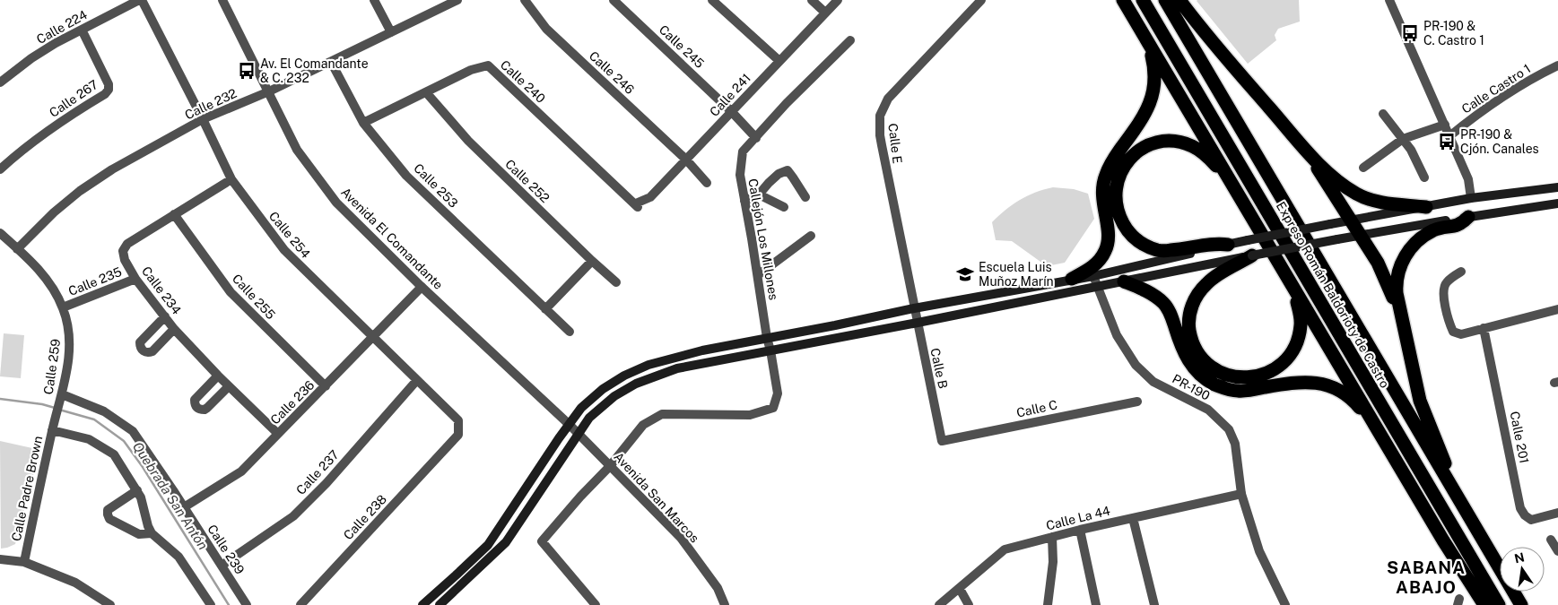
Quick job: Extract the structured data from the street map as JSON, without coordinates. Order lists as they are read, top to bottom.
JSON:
{
  "streets": {
    "highway": ["Expreso Román Baldorioty de Castro"],
    "street": [
      "Calle 224",
      "Calle 245",
      "Calle 246",
      "Calle 240",
      "Calle Castro 1",
      "Calle 241",
      "Calle 267",
      "Calle 232",
      "Calle E",
      "Calle 252",
      "Calle 253",
      "Calle 254",
      "Avenida El Comandante",
      "Callejón Los Millones",
      "Calle 235",
      "Calle 234",
      "Calle 255",
      "Calle 259",
      "Calle B",
      "PR-190",
      "Calle 236",
      "Calle C",
      "Calle 201",
      "Calle 237",
      "Calle Padre Brown",
      "Avenida San Marcos",
      "Calle 238",
      "Calle La 44",
      "Calle 239"
    ]
  },
  "crossings": [
    ["Calle 224", "Calle 267"],
    ["Calle 224", "Calle 254"],
    ["Calle 245", "Calle 241"],
    ["Calle 245", "Callejón Los Millones"],
    ["Calle 246", "Calle 241"],
    ["Calle 240", "Calle 241"],
    ["Calle 240", "Calle 252"],
    ["Calle 240", "Calle 253"],
    ["Calle 232", "Calle 253"],
    ["Calle 232", "Calle 254"],
    ["Calle 232", "Avenida El Comandante"],
    ["Calle 232", "Calle 259"],
    ["Calle E", "Calle B"],
    ["Calle 254", "Calle 234"],
    ["Calle 254", "Calle 236"],
    ["Calle 254", "Calle 237"],
    ["Calle 254", "Calle 238"],
    ["Avenida El Comandante", "Calle 236"],
    ["Avenida El Comandante", "Avenida San Marcos"],
    ["Callejón Los Millones", "Avenida San Marcos"],
    ["Calle 235", "Calle 234"],
    ["Calle 235", "Calle 259"],
    ["Calle 234", "Calle 255"],
    ["Calle 234", "Calle 236"],
    ["Calle 255", "Calle 236"],
    ["Calle 259", "Calle Padre Brown"],
    ["Calle B", "Calle C"],
    ["PR-190", "Calle La 44"],
    ["Calle 236", "Calle 239"],
    ["Calle 237", "Calle 239"]
  ],
  "districts": ["SABANA ABAJO"],
  "water": ["Quebrada San Antón"],
  "places": {
    "bus stop": ["PR-190 & C. Castro 1", "Av. El Comandante & C. 232", "PR-190 & Cjón. Canales"],
    "school or university": ["Escuela Luis Muñoz Marín"]
  },
  "north": "top"
}
